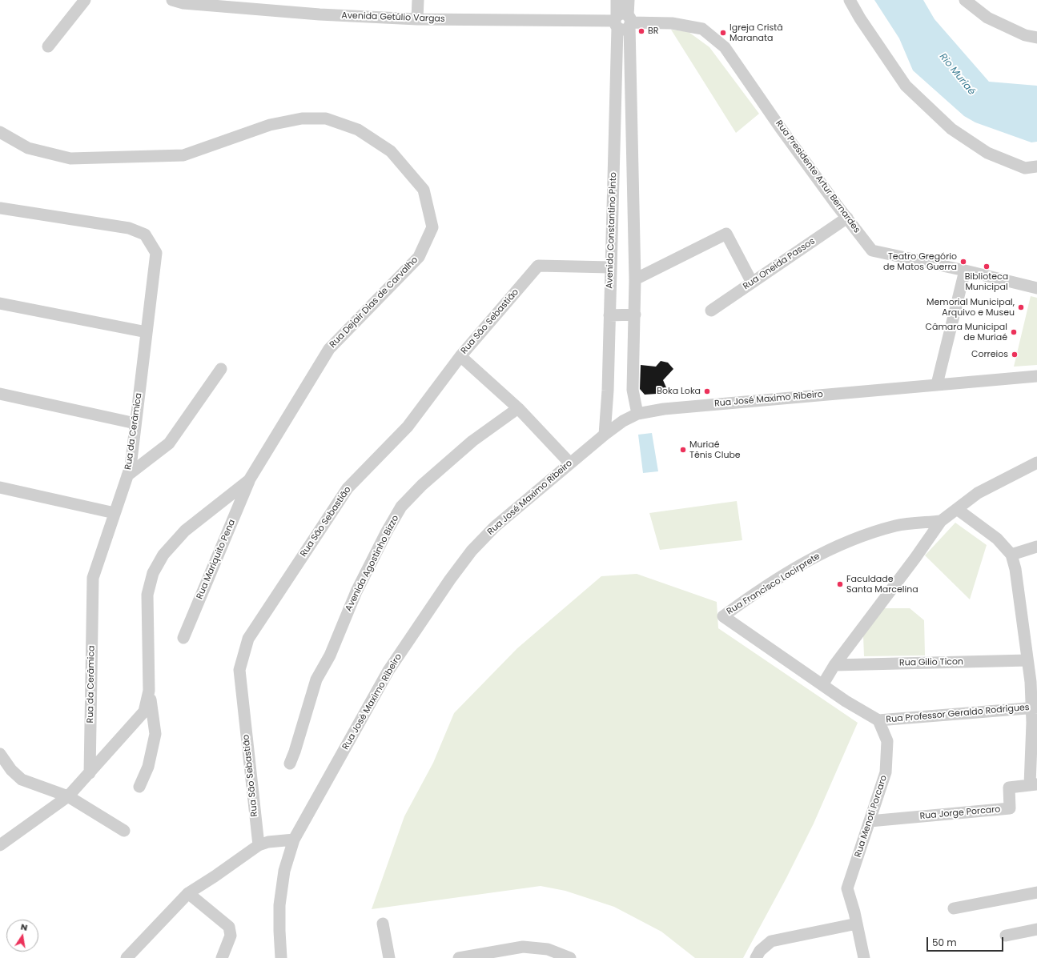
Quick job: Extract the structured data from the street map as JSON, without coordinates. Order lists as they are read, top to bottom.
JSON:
{
  "streets": {
    "street": [
      "Avenida Getúlio Vargas",
      "Rua Presidente Artur Bernardes",
      "Avenida Constantino Pinto",
      "Rua Oneida Passos",
      "Rua Dejair Dias de Carvalho",
      "Rua São Sebastião",
      "Rua José Maximo Ribeiro",
      "Rua da Cerâmica",
      "Rua Mariquito Pena",
      "Avenida Agostinho Bizzo",
      "Rua Francisco Lacirprete",
      "Rua Gilio Ticon",
      "Rua Professor Geraldo Rodrigues",
      "Rua Jorge Porcaro",
      "Rua Menoti Porcaro"
    ]
  },
  "crossings": [
    ["Avenida Getúlio Vargas", "Rua Presidente Artur Bernardes"],
    ["Avenida Getúlio Vargas", "Avenida Constantino Pinto"],
    ["Rua Presidente Artur Bernardes", "Avenida Constantino Pinto"],
    ["Rua Presidente Artur Bernardes", "Rua Oneida Passos"],
    ["Avenida Constantino Pinto", "Rua São Sebastião"],
    ["Avenida Constantino Pinto", "Rua José Maximo Ribeiro"],
    ["Rua Dejair Dias de Carvalho", "Rua da Cerâmica"],
    ["Rua Dejair Dias de Carvalho", "Rua Mariquito Pena"],
    ["Rua Professor Geraldo Rodrigues", "Rua Menoti Porcaro"],
    ["Rua Jorge Porcaro", "Rua Menoti Porcaro"]
  ],
  "water": ["Rio Muriaé"],
  "places": [
    "BR",
    "Igreja Cristâ Maranata",
    "Teatro Gregório de Matos Guerra",
    "Biblioteca Municipal",
    "Memorial Municipal, Arquivo e Museu",
    "Câmara Municipal de Muriaé",
    "Correios",
    "Boka Loka",
    "Muriaé Tênis Clube",
    "Faculdade Santa Marcelina"
  ],
  "scale_bar": "50 m",
  "north": "top"
}
